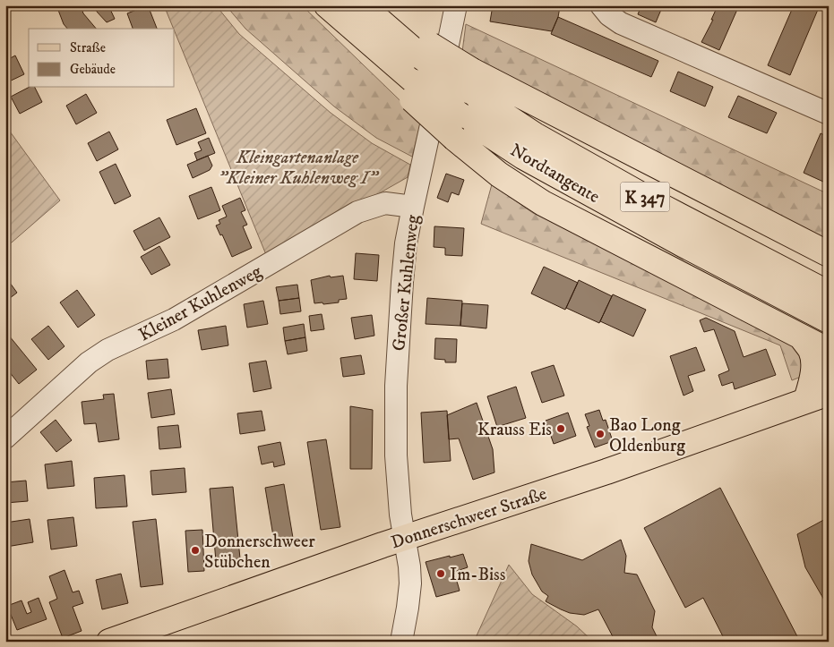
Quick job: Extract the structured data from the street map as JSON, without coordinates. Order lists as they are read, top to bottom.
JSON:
{
  "streets": {
    "main road": ["Nordtangente", "K 347", "Donnerschweer Straße"],
    "street": ["Großer Kuhlenweg", "Kleiner Kuhlenweg"]
  },
  "crossings": [
    ["Nordtangente", "K 347"],
    ["Großer Kuhlenweg", "Kleiner Kuhlenweg"],
    ["Großer Kuhlenweg", "Donnerschweer Straße"]
  ],
  "parks": ["Kleingartenanlage \"Kleiner Kuhlenweg I\""],
  "places": [
    "Krauss Eis",
    "Bao Long Oldenburg",
    "Donnerschweer Stübchen",
    "Im-Biss"
  ],
  "legend": ["Straße", "Gebäude"]
}
